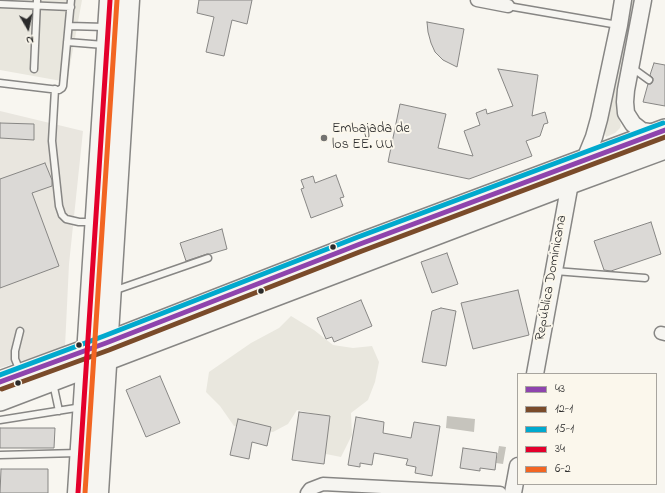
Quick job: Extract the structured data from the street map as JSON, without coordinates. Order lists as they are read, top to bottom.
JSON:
{
  "streets": {
    "street": ["República Dominicana"]
  },
  "places": ["Embajada de los EE. UU"],
  "lines": [
    "transit line 34",
    "transit line 6-2",
    "transit line 15-1",
    "transit line 43",
    "transit line 12-1"
  ],
  "legend": [
    "43",
    "12-1",
    "15-1",
    "34",
    "6-2"
  ],
  "north": "bottom"
}
